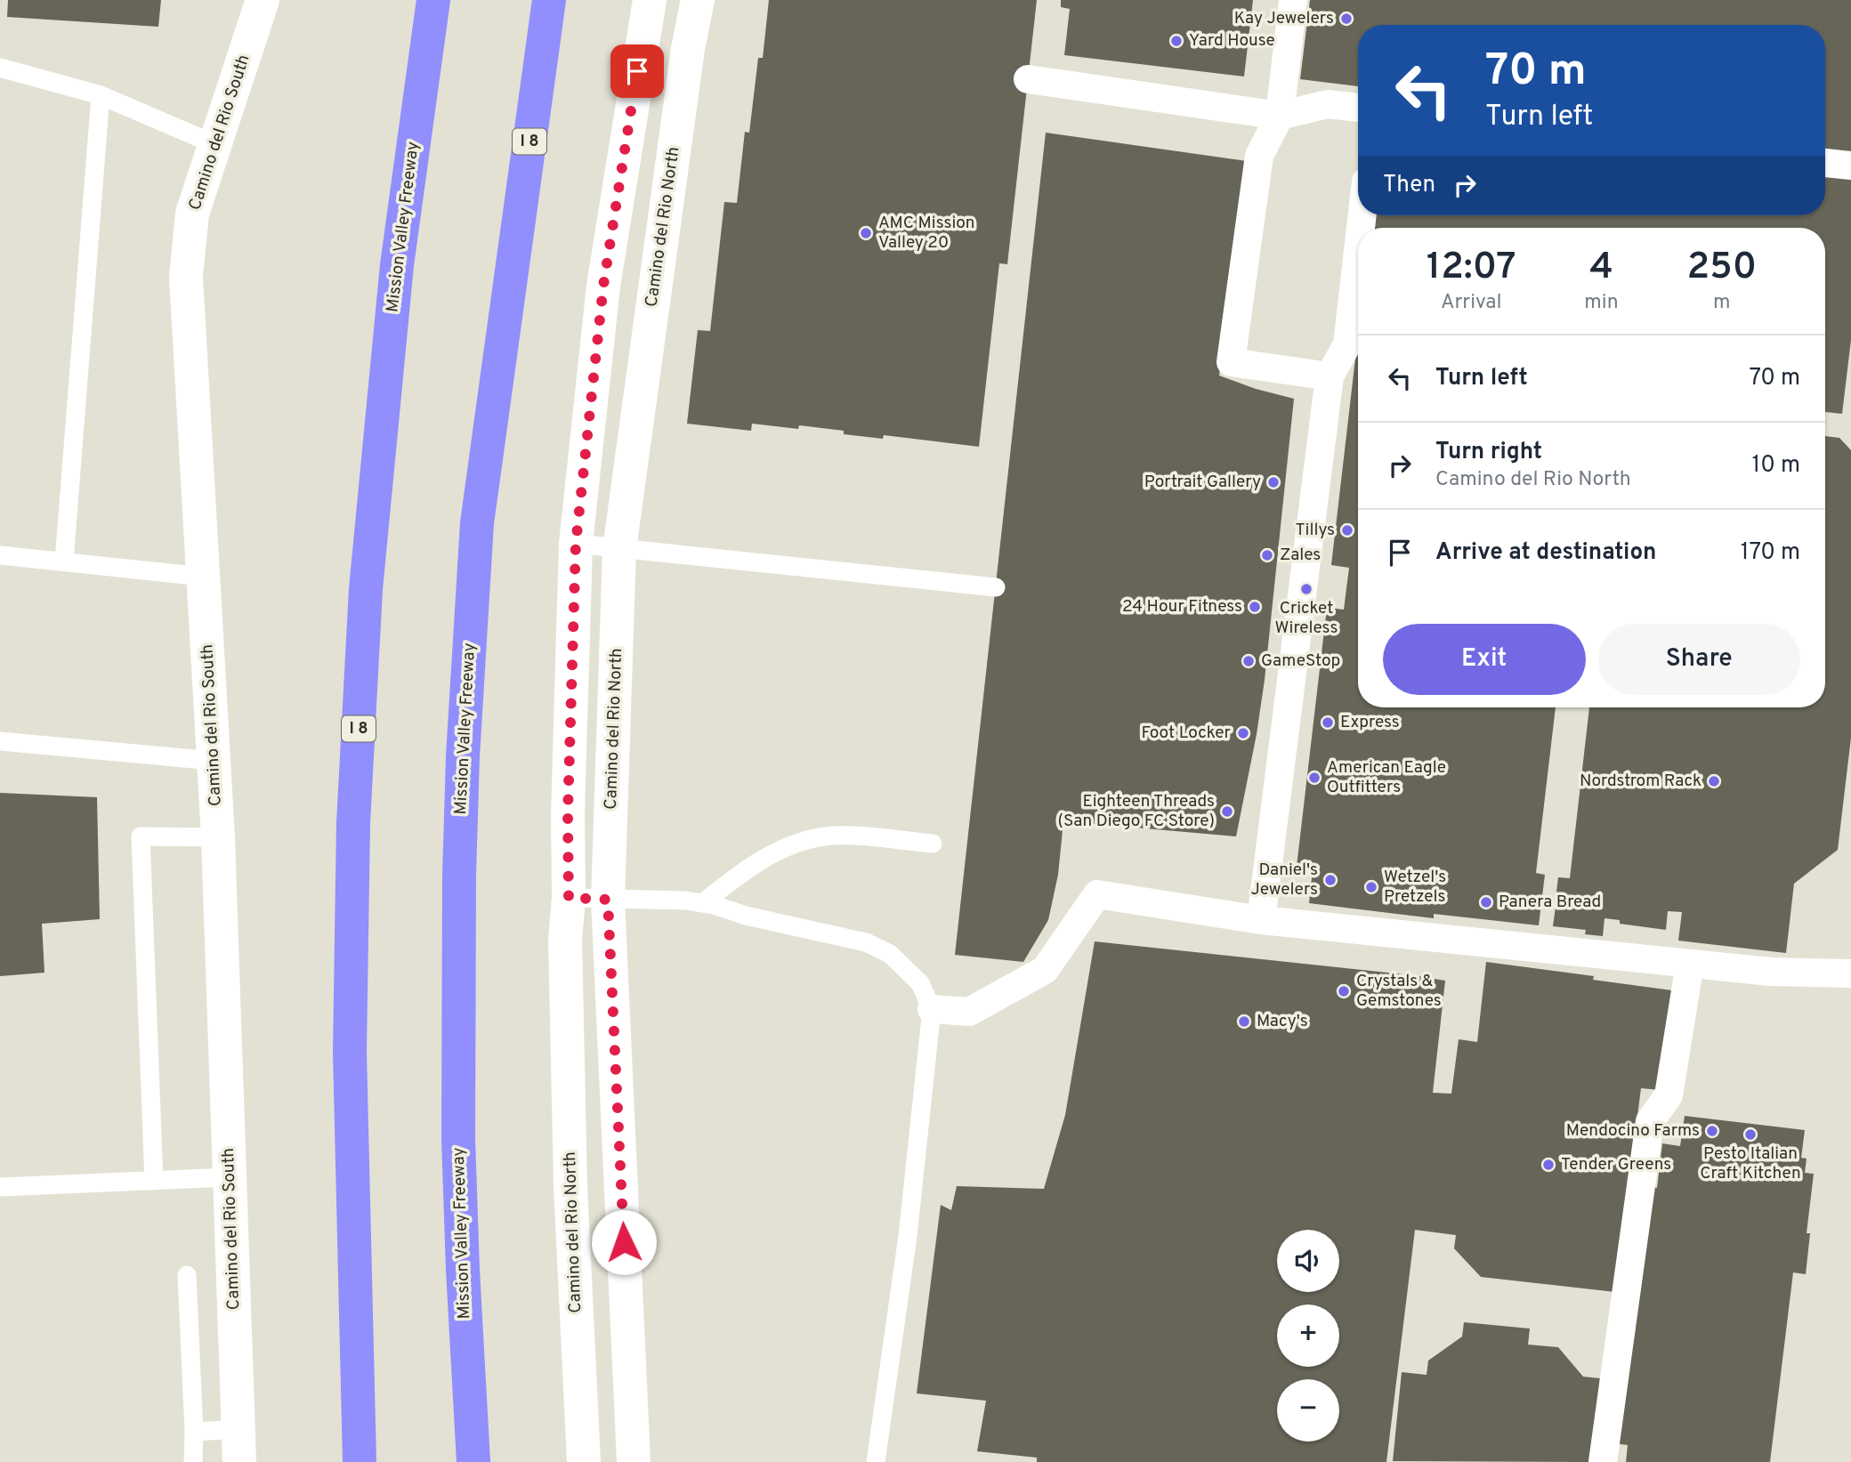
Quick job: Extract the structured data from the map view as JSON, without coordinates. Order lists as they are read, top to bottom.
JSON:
{
  "streets": {
    "highway": ["I 8", "Mission Valley Freeway"],
    "street": ["Camino del Rio South", "Camino del Rio North"]
  },
  "places": [
    "Kay Jewelers",
    "Yard House",
    "AMC Mission Valley 20",
    "Portrait Gallery",
    "Tillys",
    "Zales",
    "Cricket Wireless",
    "24 Hour Fitness",
    "GameStop",
    "Express",
    "Foot Locker",
    "American Eagle Outfitters",
    "Nordstrom Rack",
    "Eighteen Threads (San Diego FC Store)",
    "Daniel's Jewelers",
    "Wetzel's Pretzels",
    "Panera Bread",
    "Crystals & Gemstones",
    "Macy's",
    "Mendocino Farms",
    "Pesto Italian Craft Kitchen",
    "Tender Greens"
  ],
  "page": {
    "turn": ["70 m", "Turn left"],
    "then": "Then",
    "eta": [
      "12:07",
      "Arrival",
      "4",
      "min",
      "250",
      "m"
    ],
    "list": [
      {
        "name": "Turn left",
        "value": "70 m"
      },
      {
        "name": "Turn right",
        "note": "Camino del Rio North",
        "value": "10 m"
      },
      {
        "name": "Arrive at destination",
        "value": "170 m"
      }
    ],
    "buttons": ["Exit", "Share"],
    "map_buttons": ["+", "−"]
  }
}
